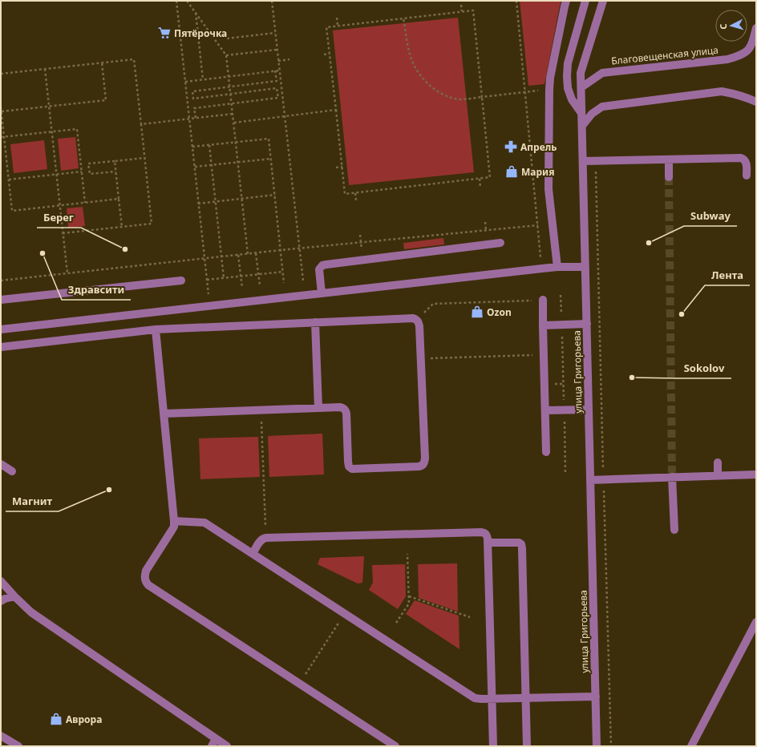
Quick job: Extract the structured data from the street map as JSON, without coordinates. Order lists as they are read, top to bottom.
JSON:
{
  "streets": {
    "street": ["Благовещенская улица", "улица Григорьева"]
  },
  "crossings": [
    ["Благовещенская улица", "улица Григорьева"]
  ],
  "places": {
    "supermarket": ["Пятёрочка"],
    "pharmacy": ["Апрель"],
    "shop": ["Мария", "Ozon", "Аврора"],
    "other": [
      "Subway",
      "Берег",
      "Здравсити",
      "Лента",
      "Sokolov",
      "Магнит"
    ]
  },
  "north": "left"
}
